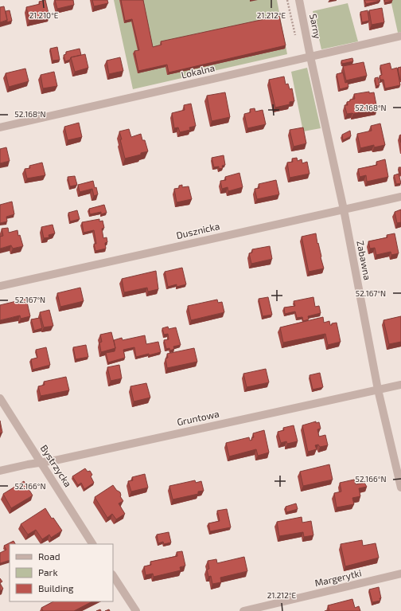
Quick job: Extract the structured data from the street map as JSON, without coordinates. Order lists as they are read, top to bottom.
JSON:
{
  "streets": {
    "street": [
      "Sarny",
      "Lokalna",
      "Dusznicka",
      "Zabawna",
      "Gruntowa",
      "Bystrzycka",
      "Margerytki"
    ]
  },
  "crossings": [
    ["Sarny", "Lokalna"],
    ["Sarny", "Zabawna"],
    ["Lokalna", "Zabawna"],
    ["Dusznicka", "Zabawna"],
    ["Zabawna", "Gruntowa"],
    ["Gruntowa", "Bystrzycka"]
  ],
  "legend": ["Road", "Park", "Building"],
  "coordinates": [
    "21.210°E",
    "21.212°E",
    "52.168°N",
    "52.167°N",
    "52.166°N"
  ]
}
